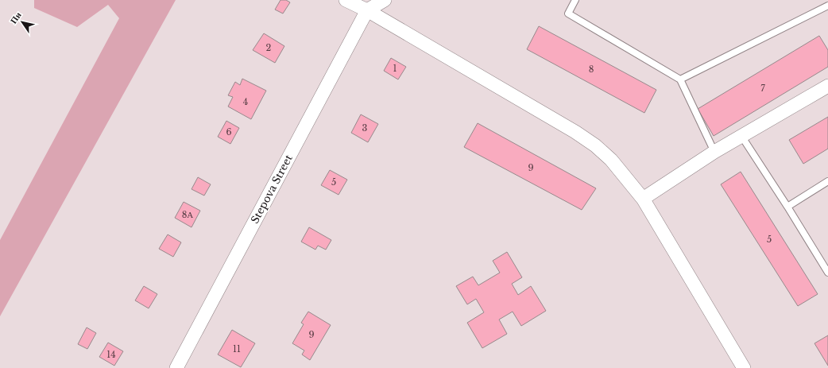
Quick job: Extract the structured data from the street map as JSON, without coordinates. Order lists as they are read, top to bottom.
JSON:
{
  "streets": {
    "street": ["Stepova Street"]
  },
  "house_numbers": [
    "2",
    "1",
    "8",
    "7",
    "4",
    "3",
    "6",
    "9",
    "5",
    "8А",
    "5",
    "9",
    "11",
    "14"
  ],
  "north": "top left"
}
